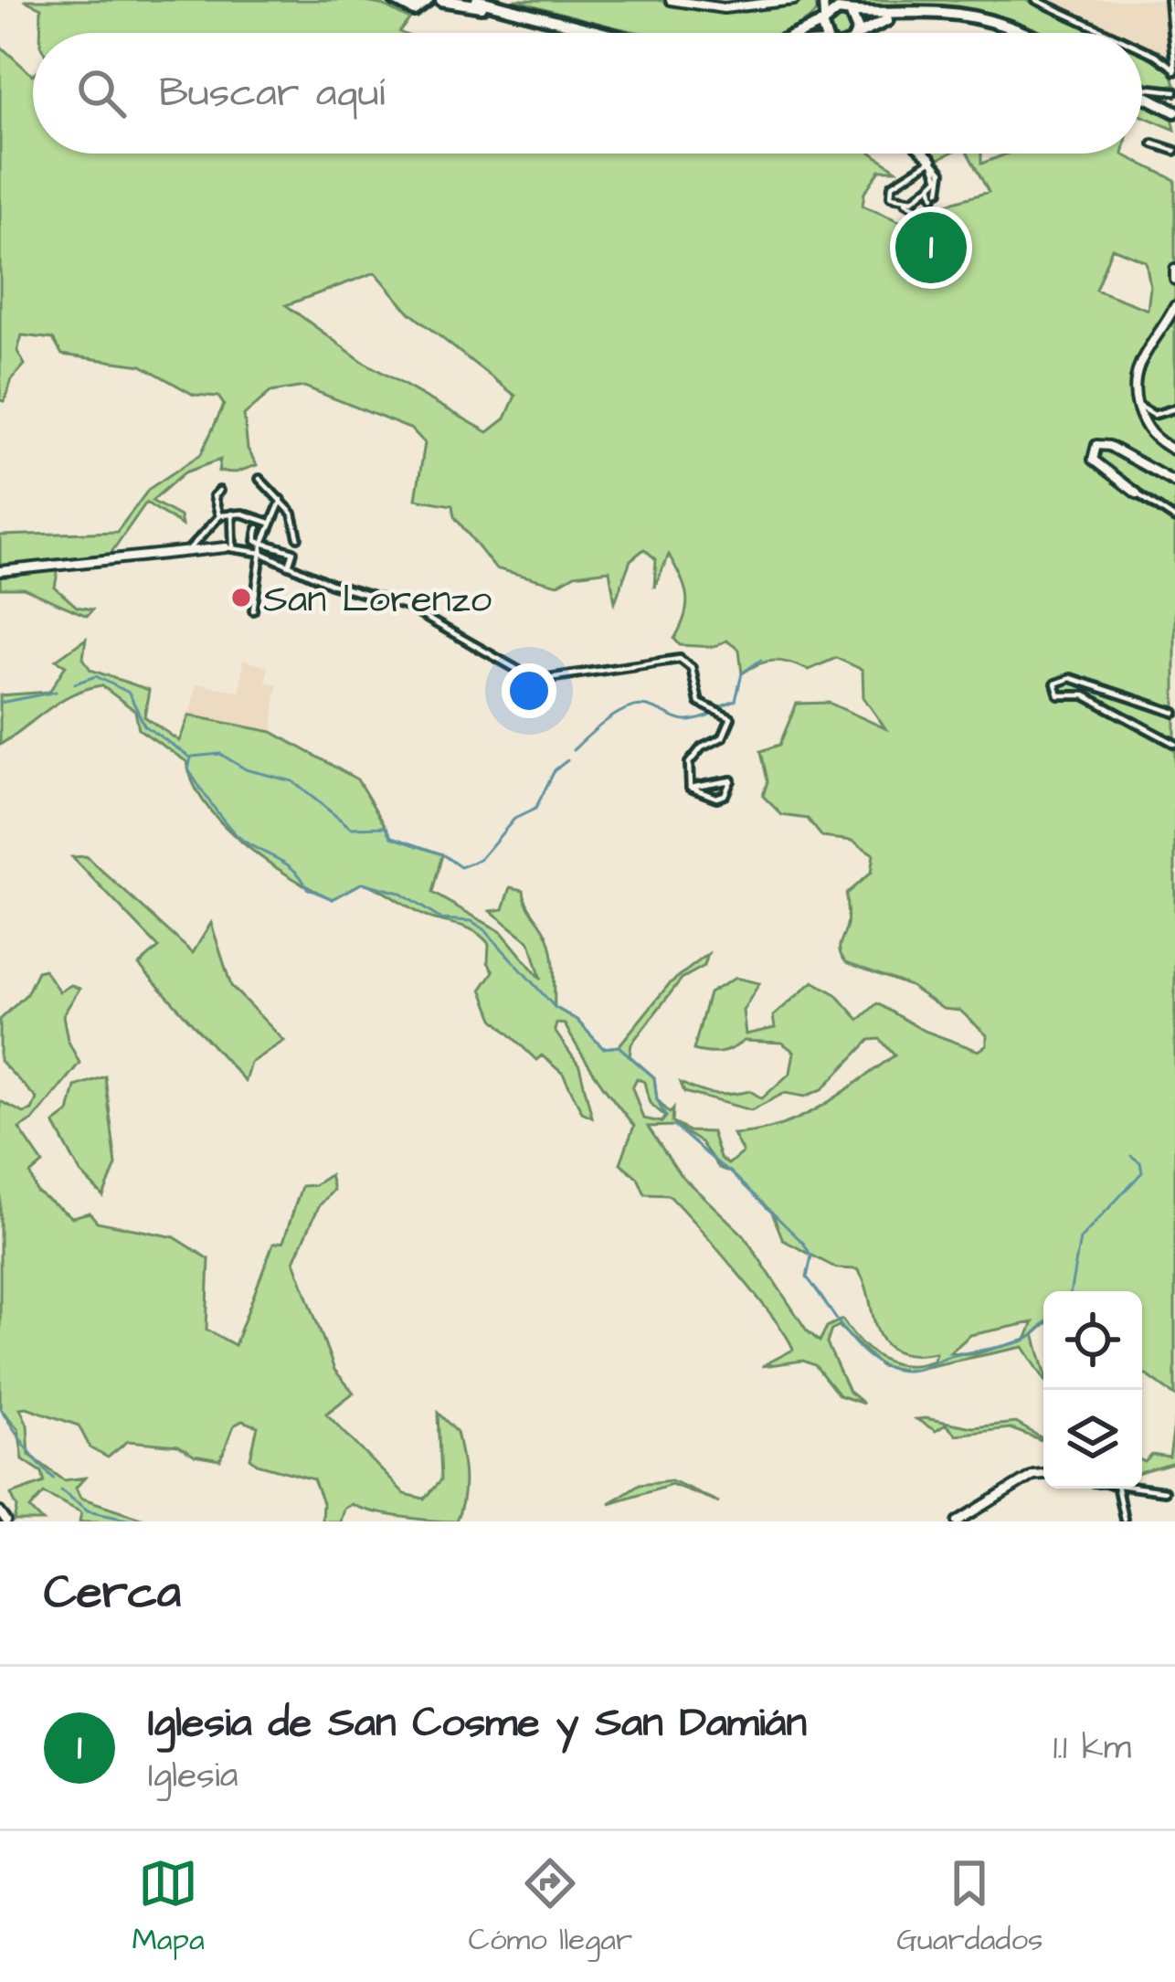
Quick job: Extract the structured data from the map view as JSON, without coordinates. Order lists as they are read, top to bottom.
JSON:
{
  "places": ["San Lorenzo"],
  "page": {
    "search": "Buscar aquí",
    "pins": "1",
    "heading": "Cerca",
    "list": [
      {
        "mark": "1",
        "name": "Iglesia de San Cosme y San Damián",
        "note": "Iglesia",
        "value": "1.1 km"
      }
    ],
    "nav": ["Mapa", "Cómo llegar", "Guardados"]
  }
}
